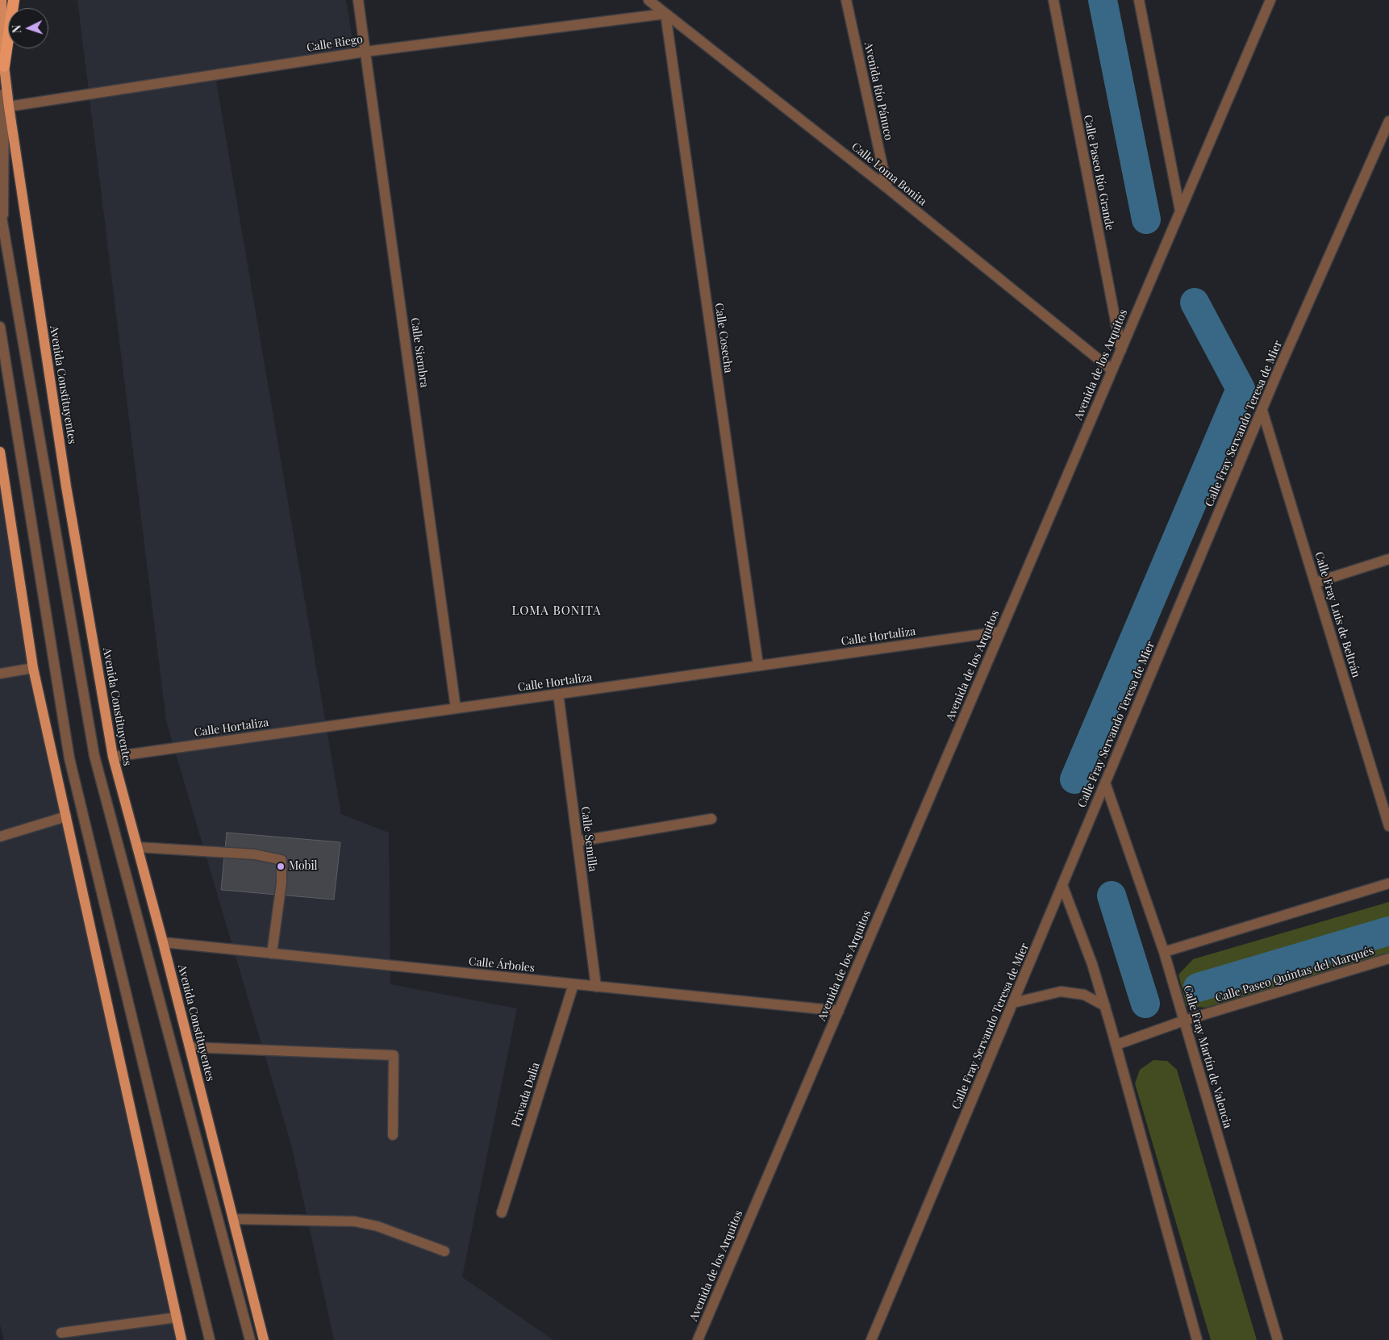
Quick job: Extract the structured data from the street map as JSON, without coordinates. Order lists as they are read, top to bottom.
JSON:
{
  "streets": {
    "main road": ["Avenida Constituyentes"],
    "street": [
      "Calle Riego",
      "Avenida Río Pánuco",
      "Calle Paseo Río Grande",
      "Calle Loma Bonita",
      "Calle Cosecha",
      "Calle Siembra",
      "Avenida de los Arquitos",
      "Calle Fray Servando Teresa de Mier",
      "Calle Fray Luis de Beltrán",
      "Calle Hortaliza",
      "Calle Semilla",
      "Calle Árboles",
      "Calle Paseo Quintas del Marqués",
      "Calle Fray Martín de Valencia",
      "Privada Dalia"
    ]
  },
  "crossings": [
    ["Calle Riego", "Calle Loma Bonita"],
    ["Calle Riego", "Calle Cosecha"],
    ["Calle Riego", "Calle Siembra"],
    ["Calle Riego", "Avenida Constituyentes"],
    ["Avenida Río Pánuco", "Calle Loma Bonita"],
    ["Calle Paseo Río Grande", "Avenida de los Arquitos"],
    ["Calle Loma Bonita", "Calle Cosecha"],
    ["Calle Loma Bonita", "Avenida de los Arquitos"],
    ["Calle Cosecha", "Calle Hortaliza"],
    ["Calle Siembra", "Calle Hortaliza"],
    ["Avenida de los Arquitos", "Calle Hortaliza"],
    ["Avenida de los Arquitos", "Calle Árboles"],
    ["Avenida Constituyentes", "Calle Hortaliza"],
    ["Avenida Constituyentes", "Calle Árboles"],
    ["Calle Fray Servando Teresa de Mier", "Calle Fray Luis de Beltrán"],
    ["Calle Fray Servando Teresa de Mier", "Calle Fray Martín de Valencia"],
    ["Calle Hortaliza", "Calle Semilla"],
    ["Calle Semilla", "Calle Árboles"],
    ["Calle Árboles", "Privada Dalia"],
    ["Calle Paseo Quintas del Marqués", "Calle Fray Martín de Valencia"]
  ],
  "districts": ["LOMA BONITA"],
  "places": ["Mobil"],
  "north": "left"
}
